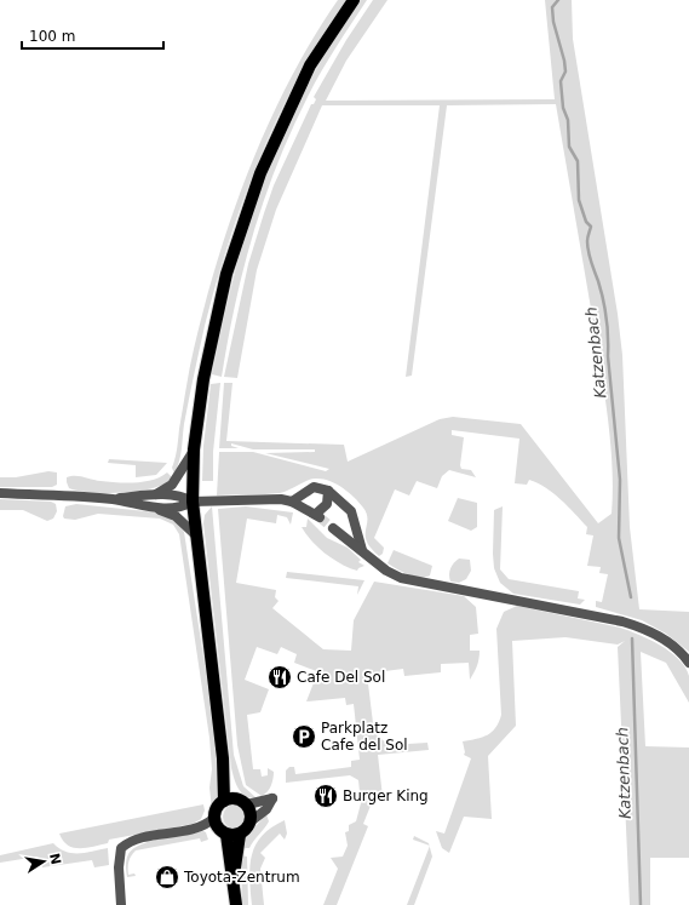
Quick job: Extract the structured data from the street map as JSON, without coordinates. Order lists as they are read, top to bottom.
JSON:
{
  "water": ["Katzenbach"],
  "places": {
    "restaurant": ["Cafe Del Sol", "Burger King"],
    "parking": ["Parkplatz Cafe del Sol"],
    "shop": ["Toyota-Zentrum"]
  },
  "scale_bar": "100 m",
  "north": "right"
}
